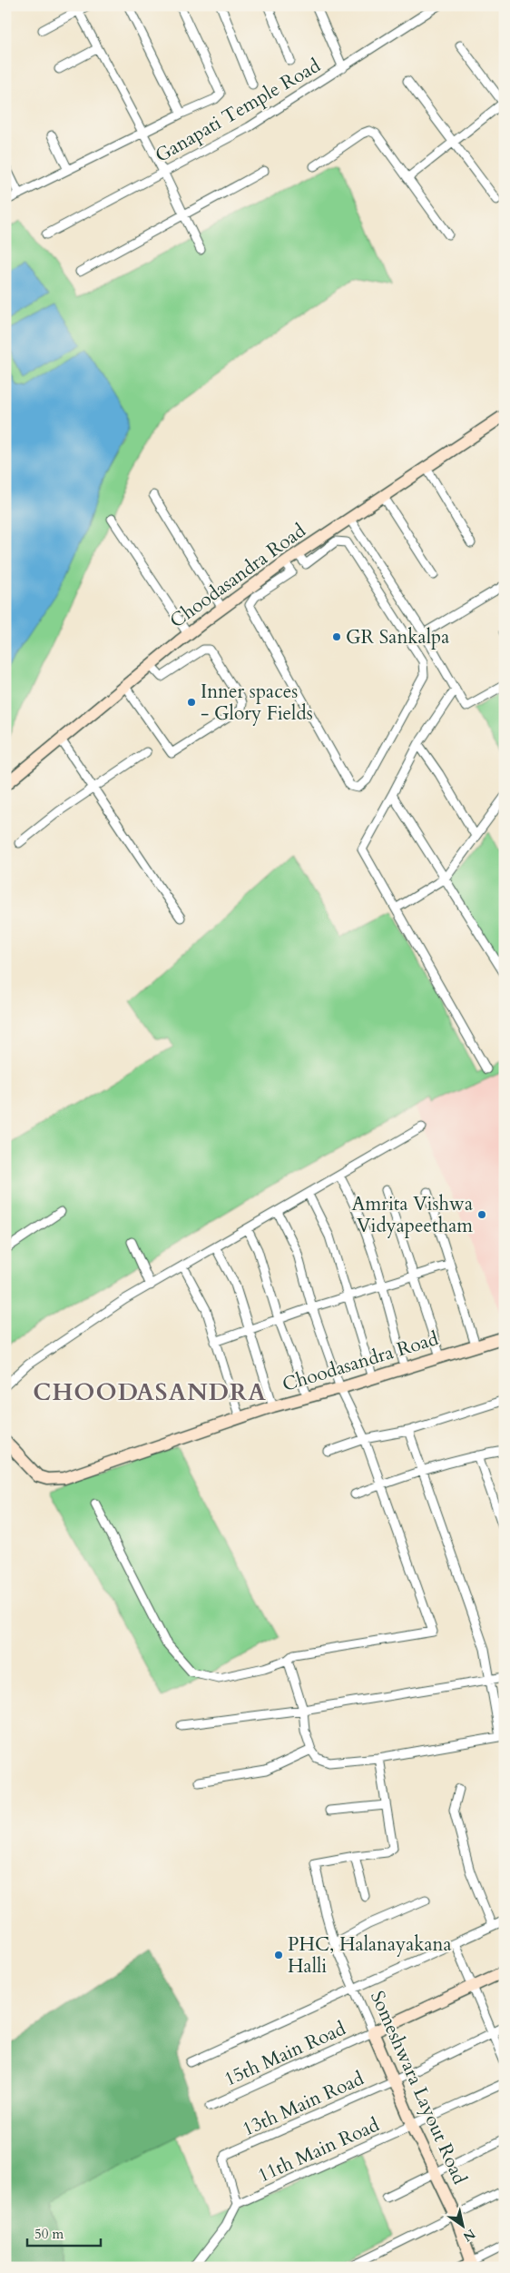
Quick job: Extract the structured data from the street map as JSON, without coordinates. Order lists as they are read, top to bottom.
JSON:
{
  "streets": {
    "street": [
      "Ganapati Temple Road",
      "Choodasandra Road",
      "15th Main Road",
      "Someshwara Layout Road",
      "13th Main Road",
      "11th Main Road"
    ]
  },
  "crossings": [
    ["15th Main Road", "Someshwara Layout Road"],
    ["Someshwara Layout Road", "13th Main Road"],
    ["Someshwara Layout Road", "11th Main Road"],
    ["13th Main Road", "11th Main Road"]
  ],
  "districts": ["CHOODASANDRA"],
  "places": [
    "GR Sankalpa",
    "Inner spaces - Glory Fields",
    "Amrita Vishwa Vidyapeetham",
    "PHC, Halanayakana Halli"
  ],
  "scale_bar": "50 m",
  "north": "bottom right"
}
